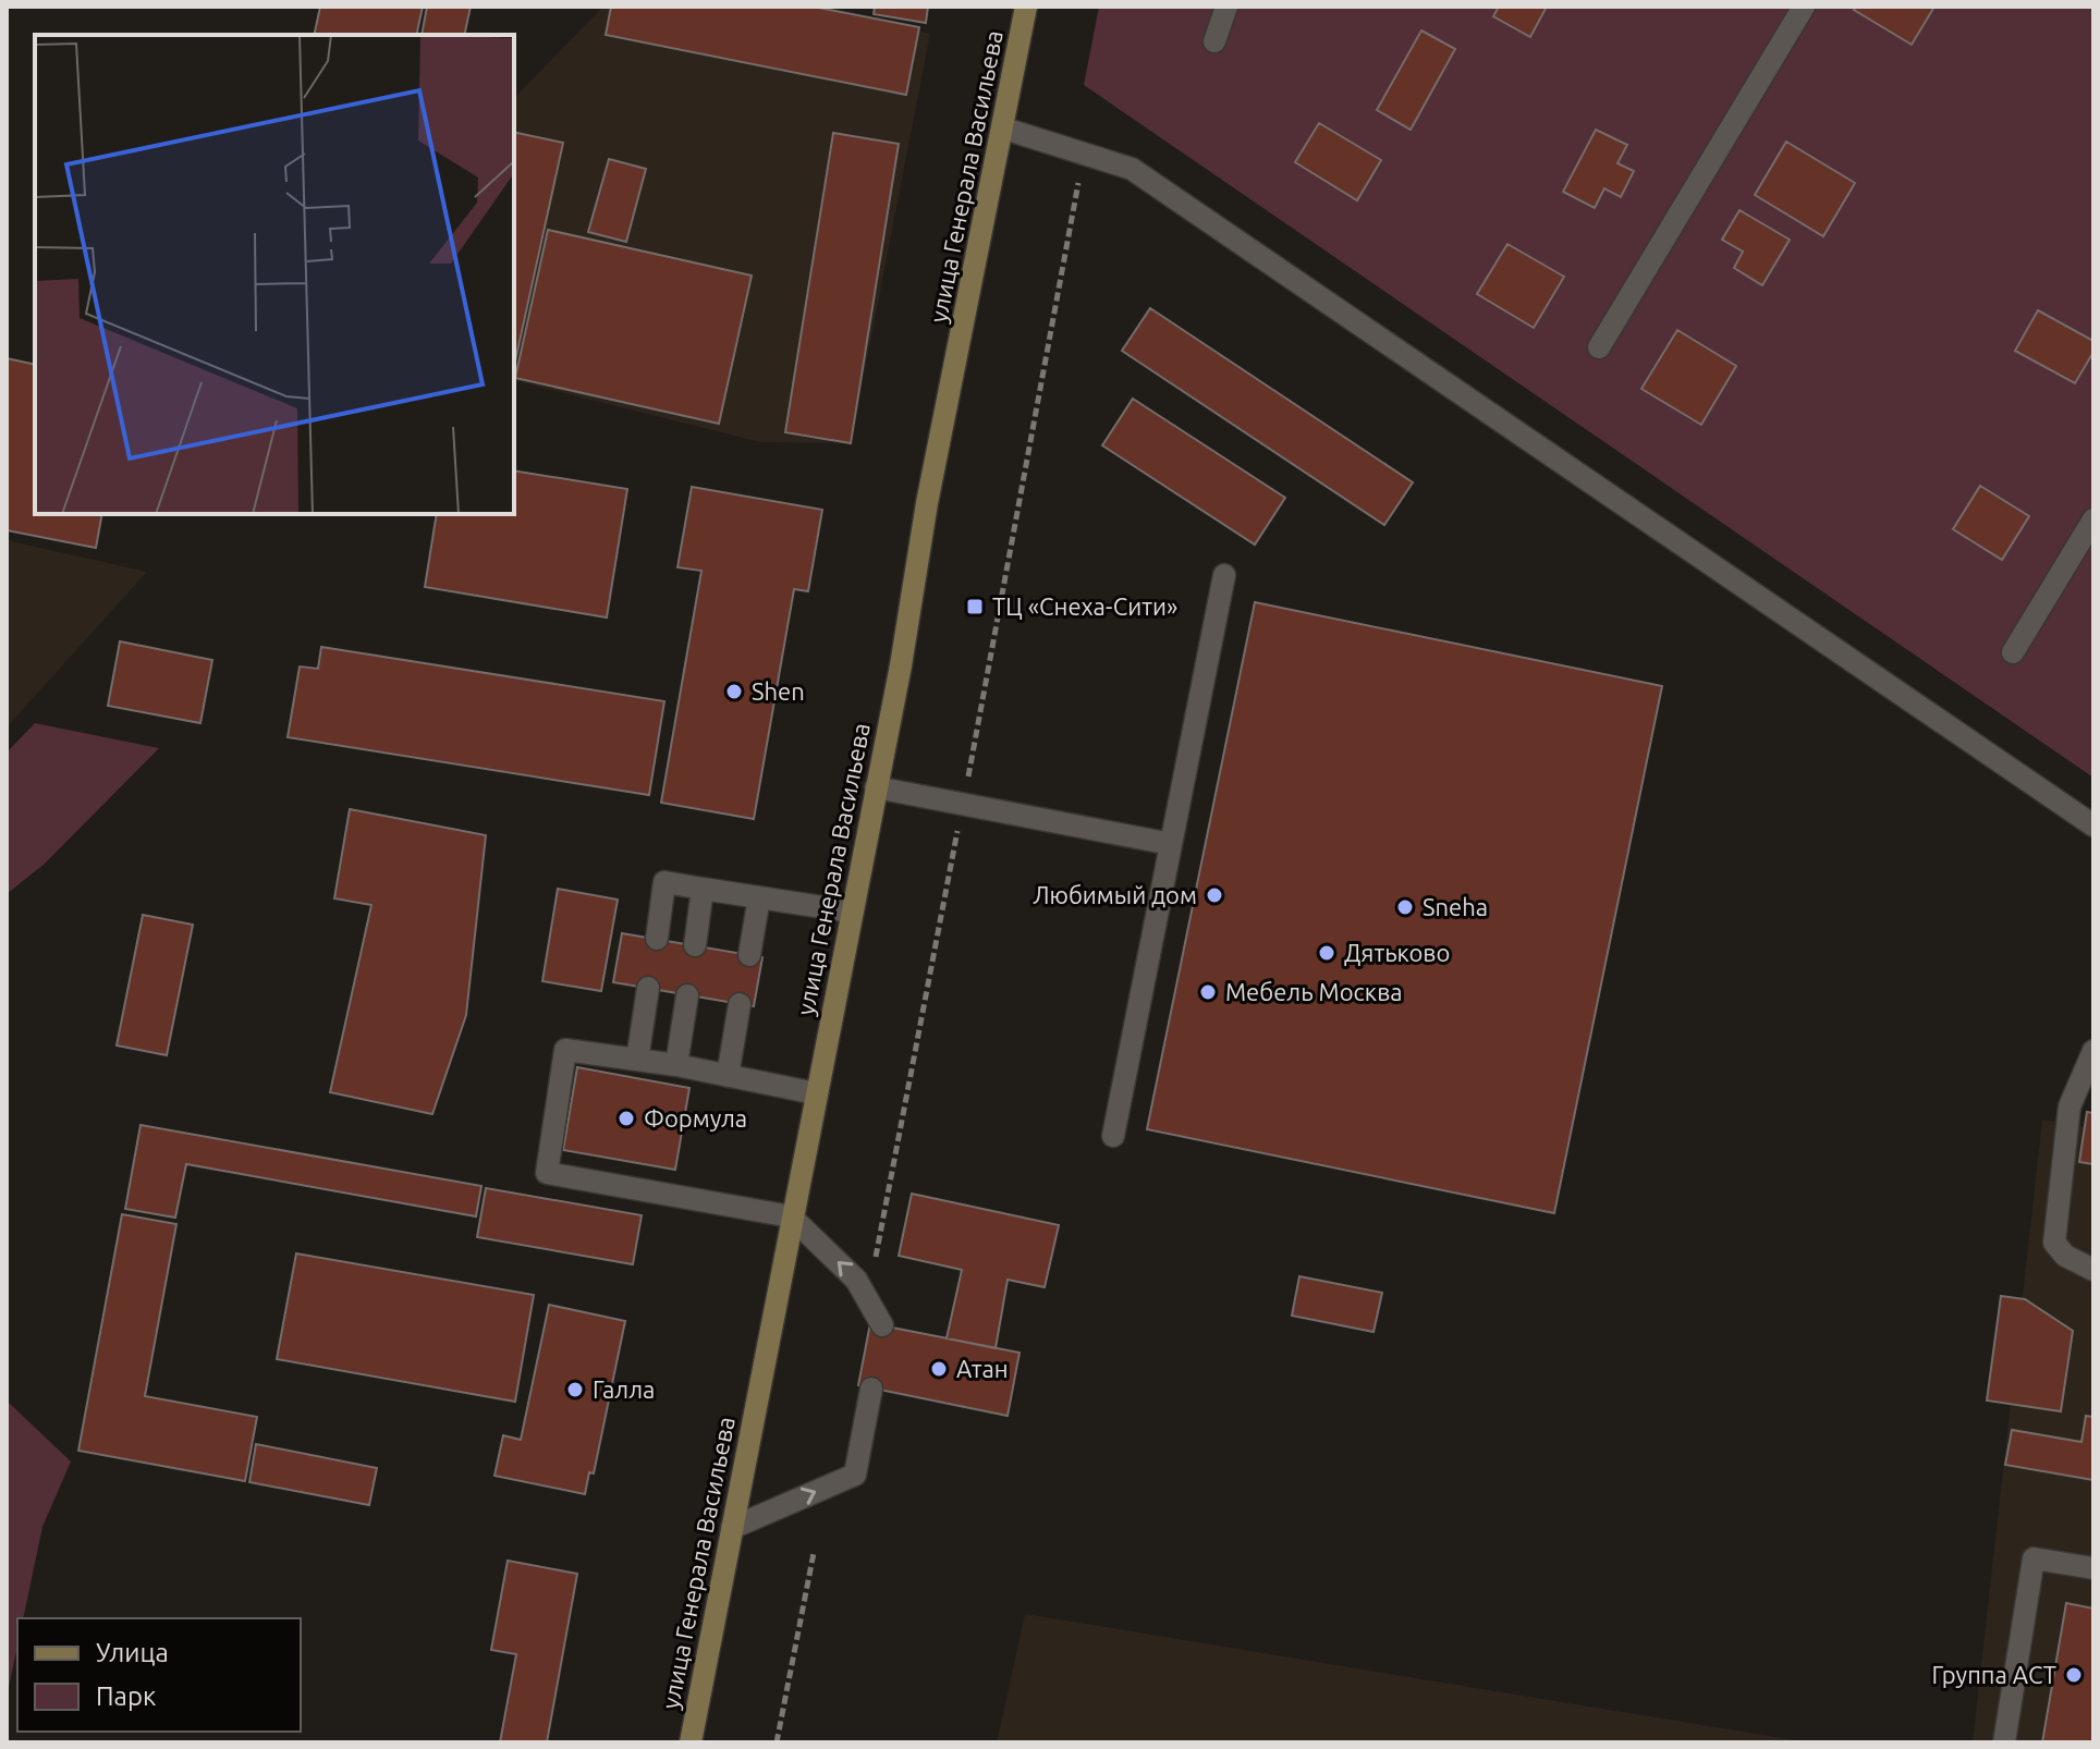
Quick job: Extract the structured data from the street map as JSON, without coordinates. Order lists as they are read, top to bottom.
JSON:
{
  "streets": {
    "main road": ["улица Генерала Васильева"]
  },
  "places": {
    "transit": ["ТЦ «Снеха-Сити»"],
    "other": [
      "Shen",
      "Любимый дом",
      "Sneha",
      "Дятьково",
      "Мебель Москва",
      "Формула",
      "Атан",
      "Галла",
      "Группа АСТ"
    ]
  },
  "legend": ["Улица", "Парк"]
}
